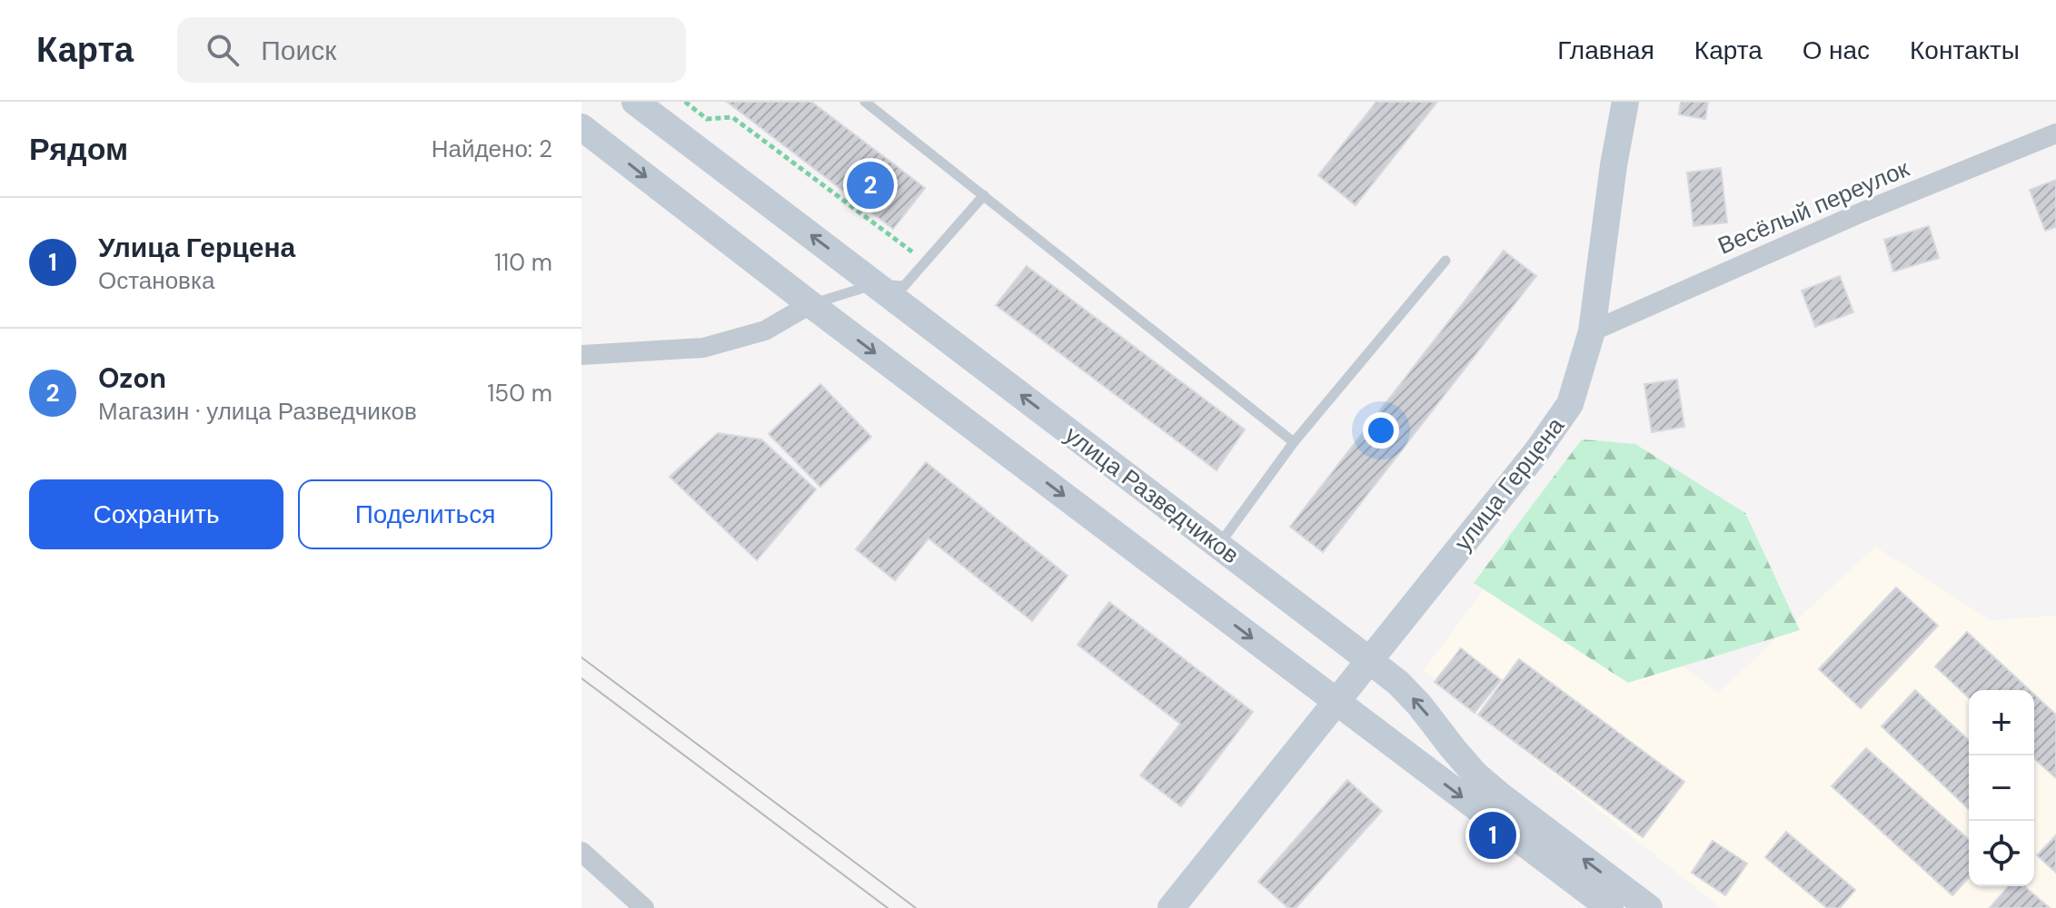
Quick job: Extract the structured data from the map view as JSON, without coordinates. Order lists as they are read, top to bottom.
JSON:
{
  "streets": {
    "main road": ["улица Герцена", "улица Разведчиков"],
    "street": ["Весёлый переулок"]
  },
  "crossings": [
    ["Весёлый переулок", "улица Герцена"],
    ["улица Герцена", "улица Разведчиков"]
  ],
  "page": {
    "header": "Карта",
    "search": "Поиск",
    "nav": [
      "Главная",
      "Карта",
      "О нас",
      "Контакты"
    ],
    "heading": ["Рядом", "Найдено: 2"],
    "pins": ["2", "1"],
    "list": [
      {
        "mark": "1",
        "name": "Улица Герцена",
        "note": "Остановка",
        "value": "110 m"
      },
      {
        "mark": "2",
        "name": "Ozon",
        "note": "Магазин · улица Разведчиков",
        "value": "150 m"
      }
    ],
    "buttons": ["Сохранить", "Поделиться"],
    "map_buttons": ["+", "−"]
  }
}
